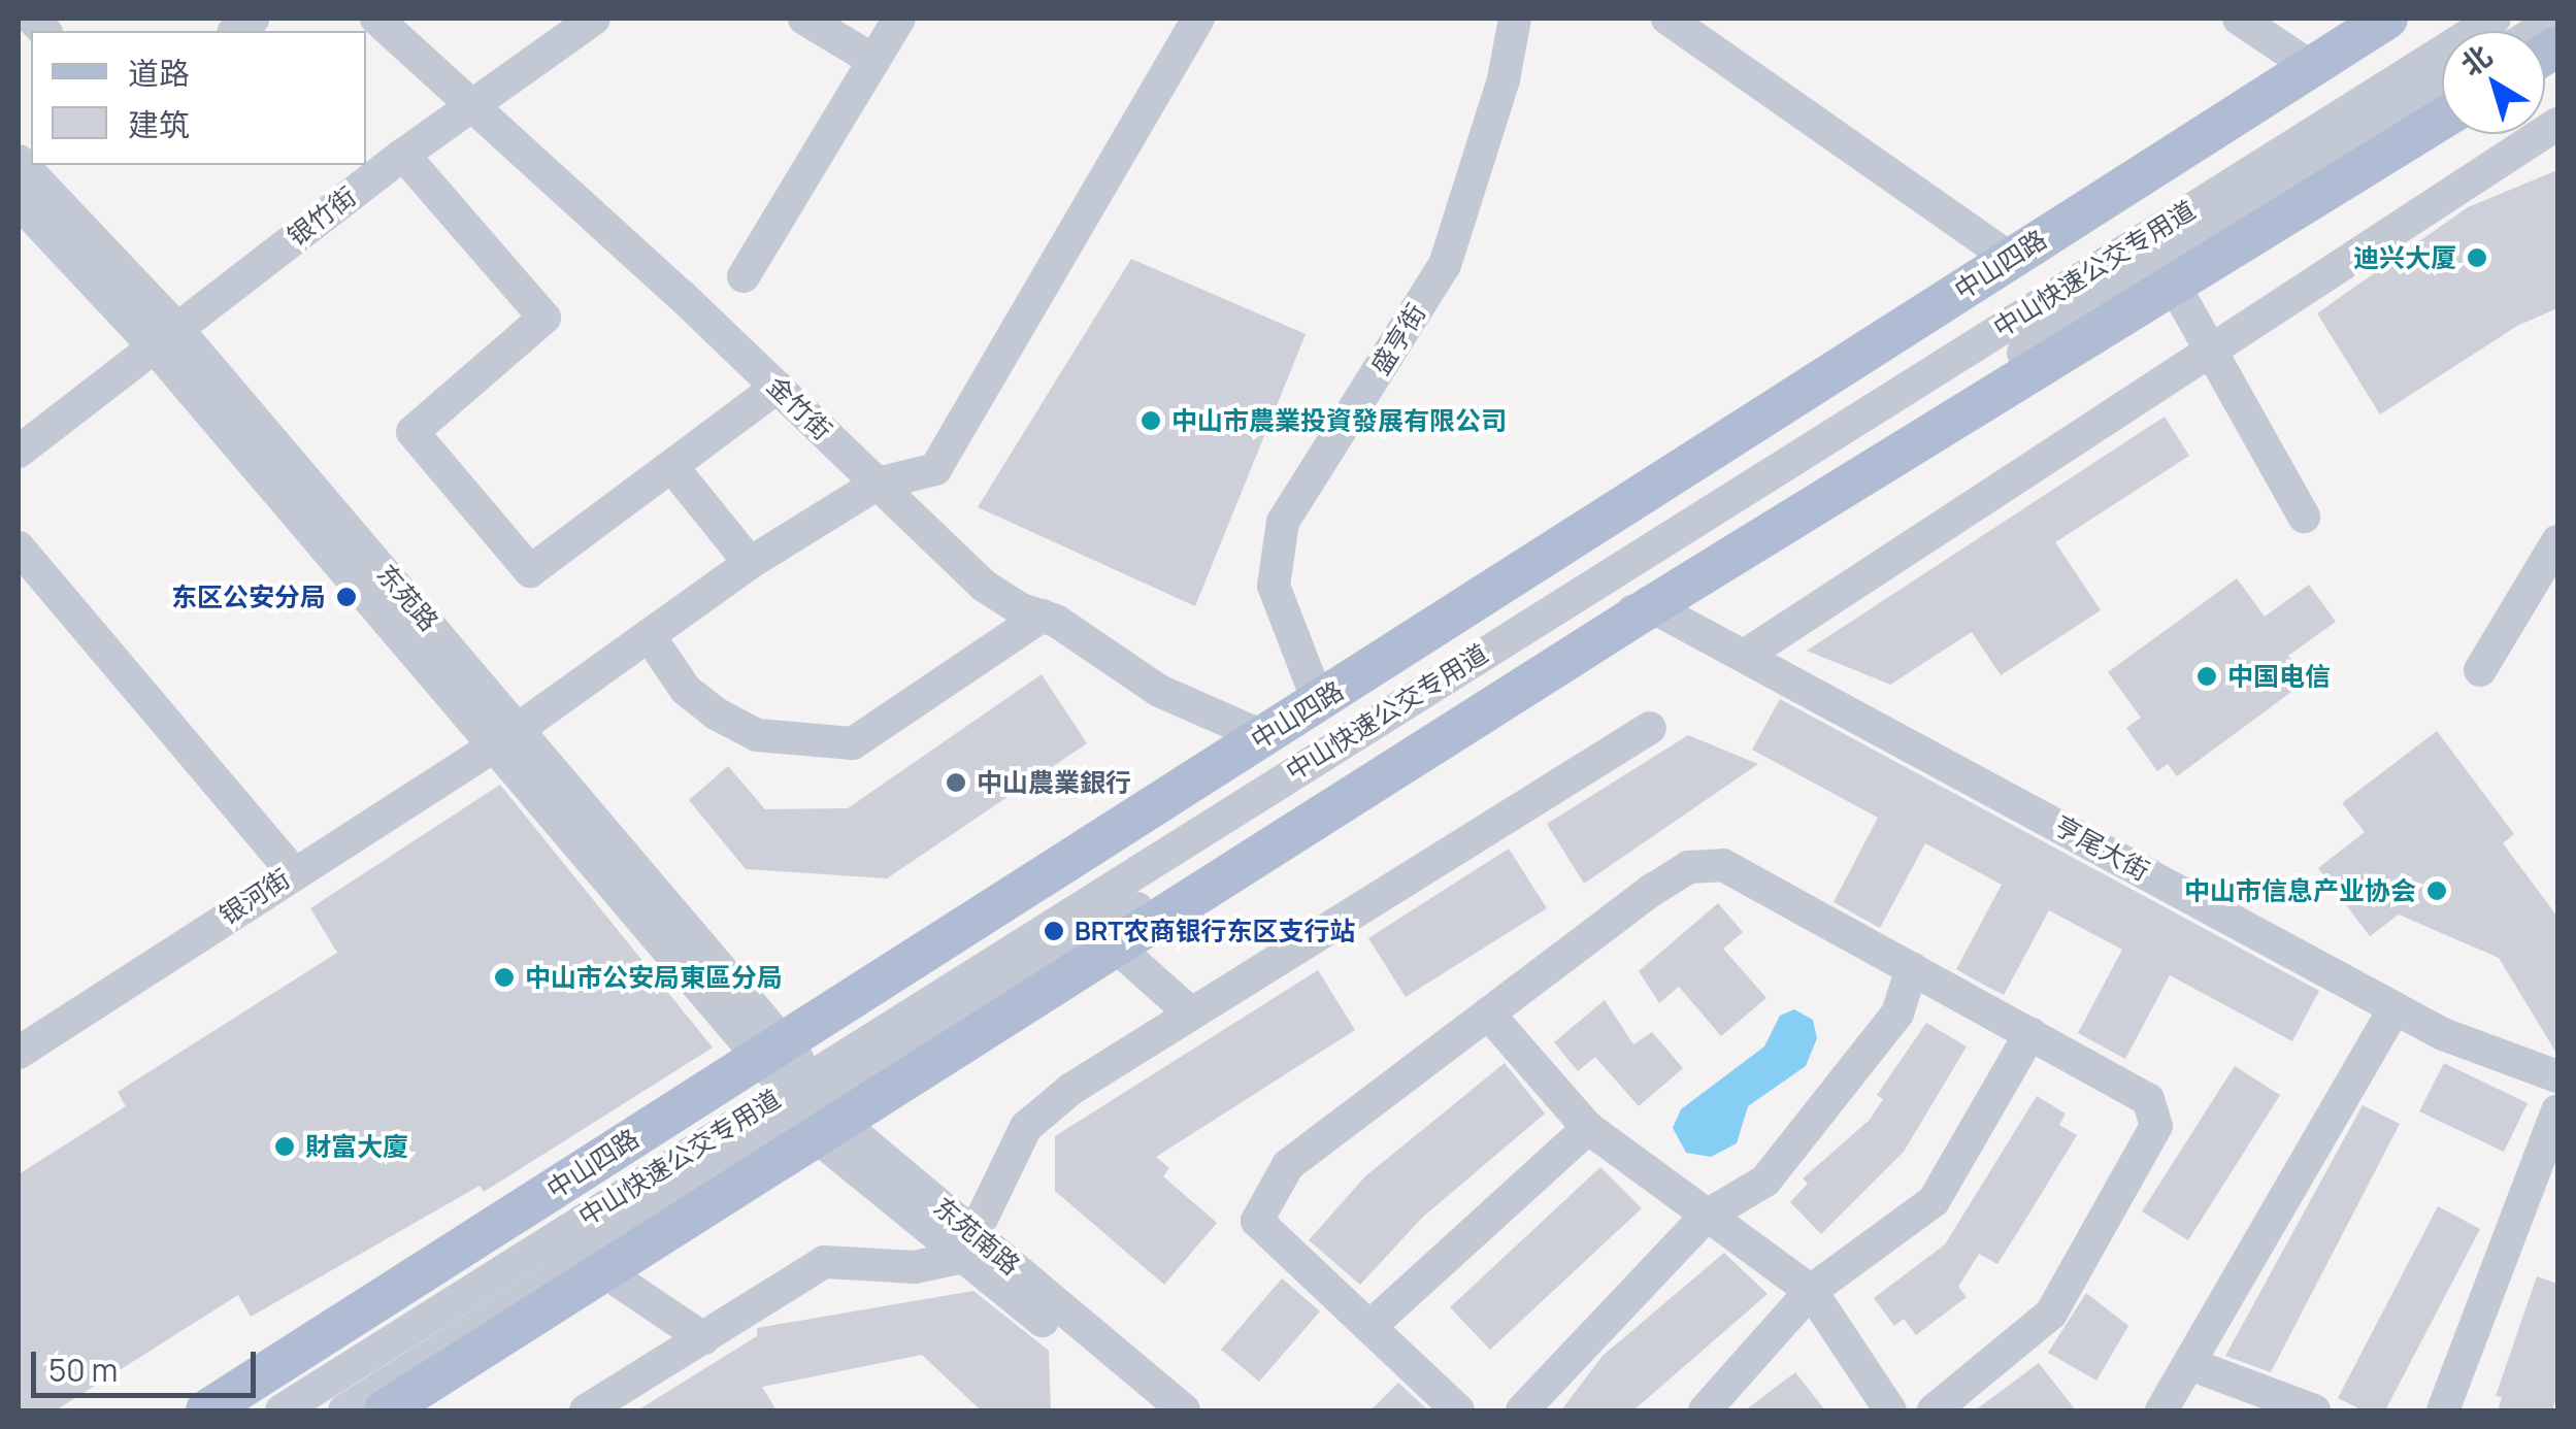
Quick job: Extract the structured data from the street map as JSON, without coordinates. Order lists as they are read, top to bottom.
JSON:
{
  "streets": {
    "main road": ["中山四路"],
    "street": [
      "银竹街",
      "中山快速公交专用道",
      "盛亨街",
      "金竹街",
      "东苑路",
      "亨尾大街",
      "银河街",
      "东苑南路"
    ]
  },
  "crossings": [
    ["银竹街", "金竹街"],
    ["银竹街", "东苑路"],
    ["中山四路", "中山快速公交专用道"],
    ["中山四路", "盛亨街"],
    ["中山四路", "金竹街"],
    ["中山四路", "东苑路"],
    ["中山四路", "亨尾大街"],
    ["中山四路", "东苑南路"],
    ["中山快速公交专用道", "东苑路"],
    ["中山快速公交专用道", "东苑南路"],
    ["金竹街", "银河街"],
    ["东苑路", "银河街"],
    ["东苑路", "东苑南路"]
  ],
  "places": [
    "迪兴大厦",
    "中山市農業投資發展有限公司",
    "东区公安分局",
    "中国电信",
    "中山農業銀行",
    "中山市信息产业协会",
    "BRT农商银行东区支行站",
    "中山市公安局東區分局",
    "財富大廈"
  ],
  "legend": ["道路", "建筑"],
  "scale_bar": "50 m",
  "north": "top left"
}
